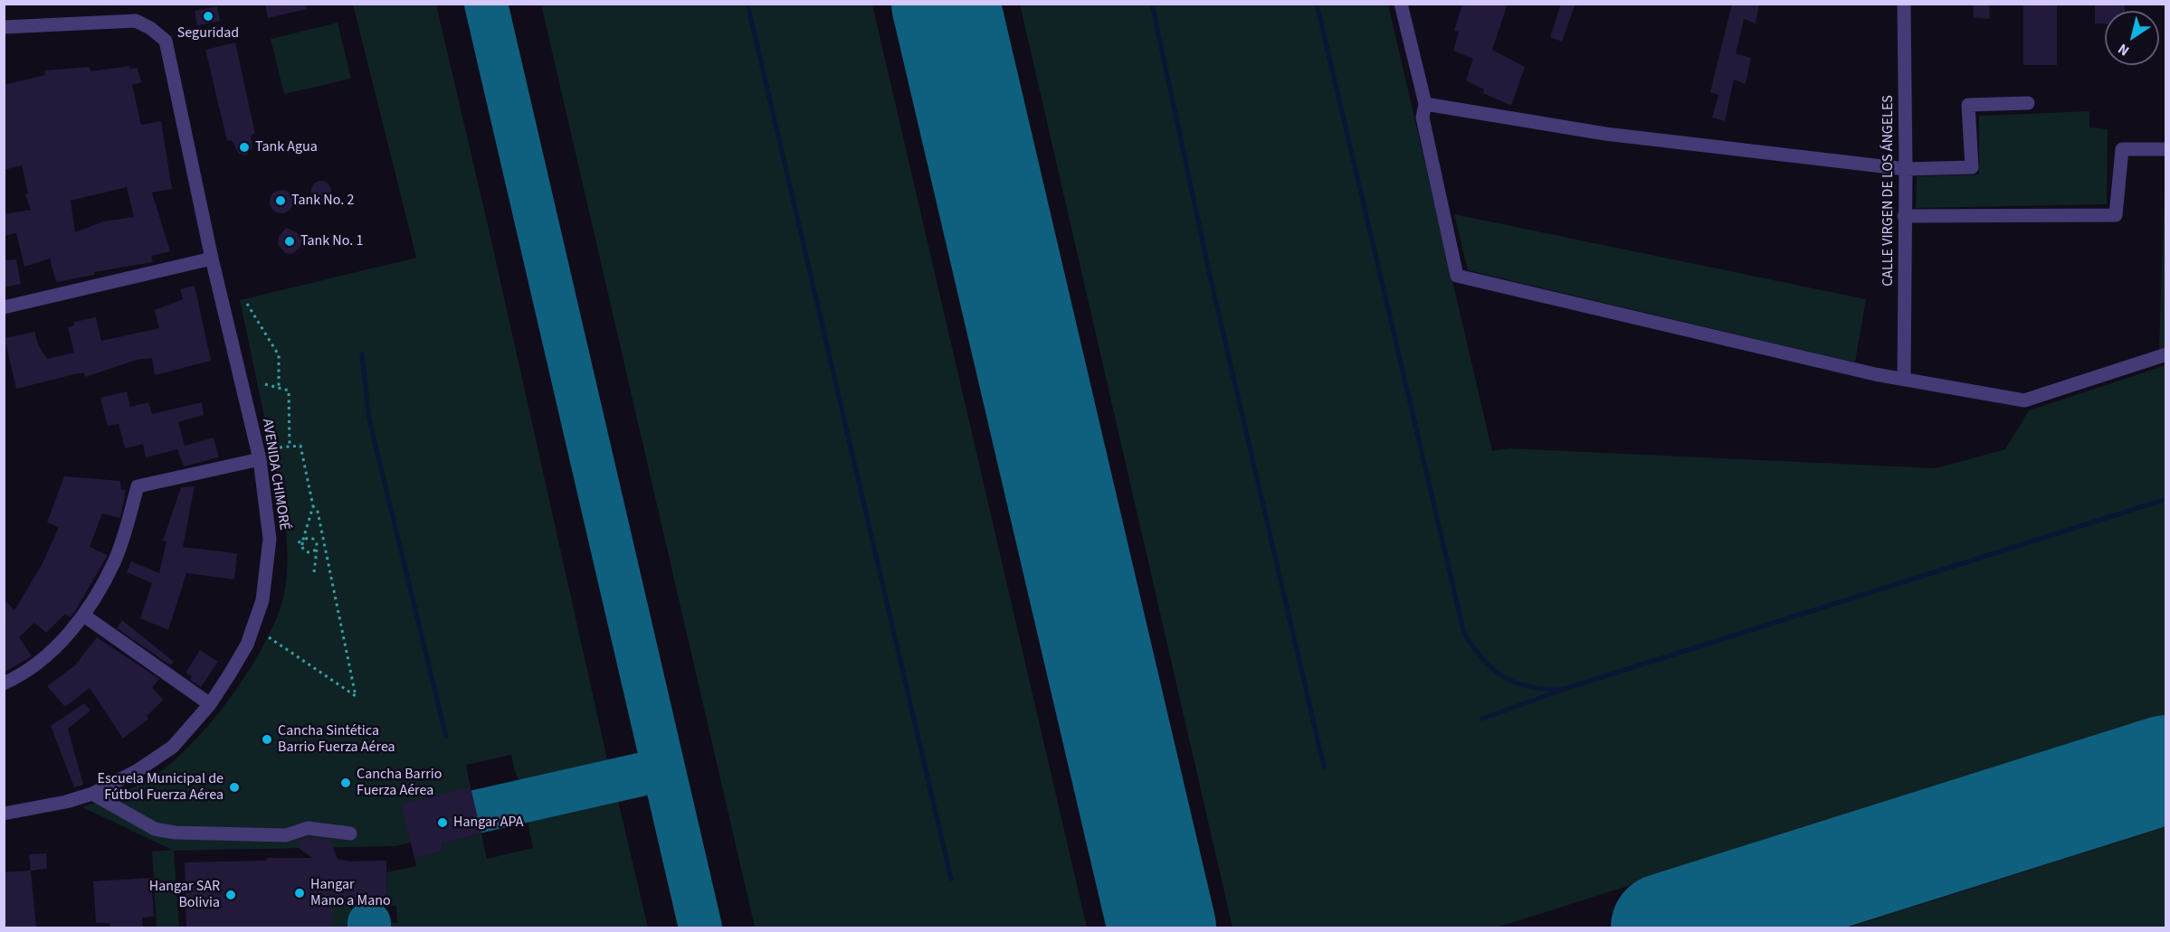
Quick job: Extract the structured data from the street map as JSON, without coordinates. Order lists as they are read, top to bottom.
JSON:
{
  "streets": {
    "street": ["CALLE VIRGEN DE LOS ÁNGELES", "AVENIDA CHIMORÉ"]
  },
  "places": [
    "Seguridad",
    "Tank Agua",
    "Tank No. 2",
    "Tank No. 1",
    "Cancha Sintética Barrio Fuerza Aérea",
    "Cancha Barrio Fuerza Aérea",
    "Escuela Municipal de Fútbol Fuerza Aérea",
    "Hangar APA",
    "Hangar Mano a Mano",
    "Hangar SAR Bolivia"
  ],
  "north": "bottom left"
}
